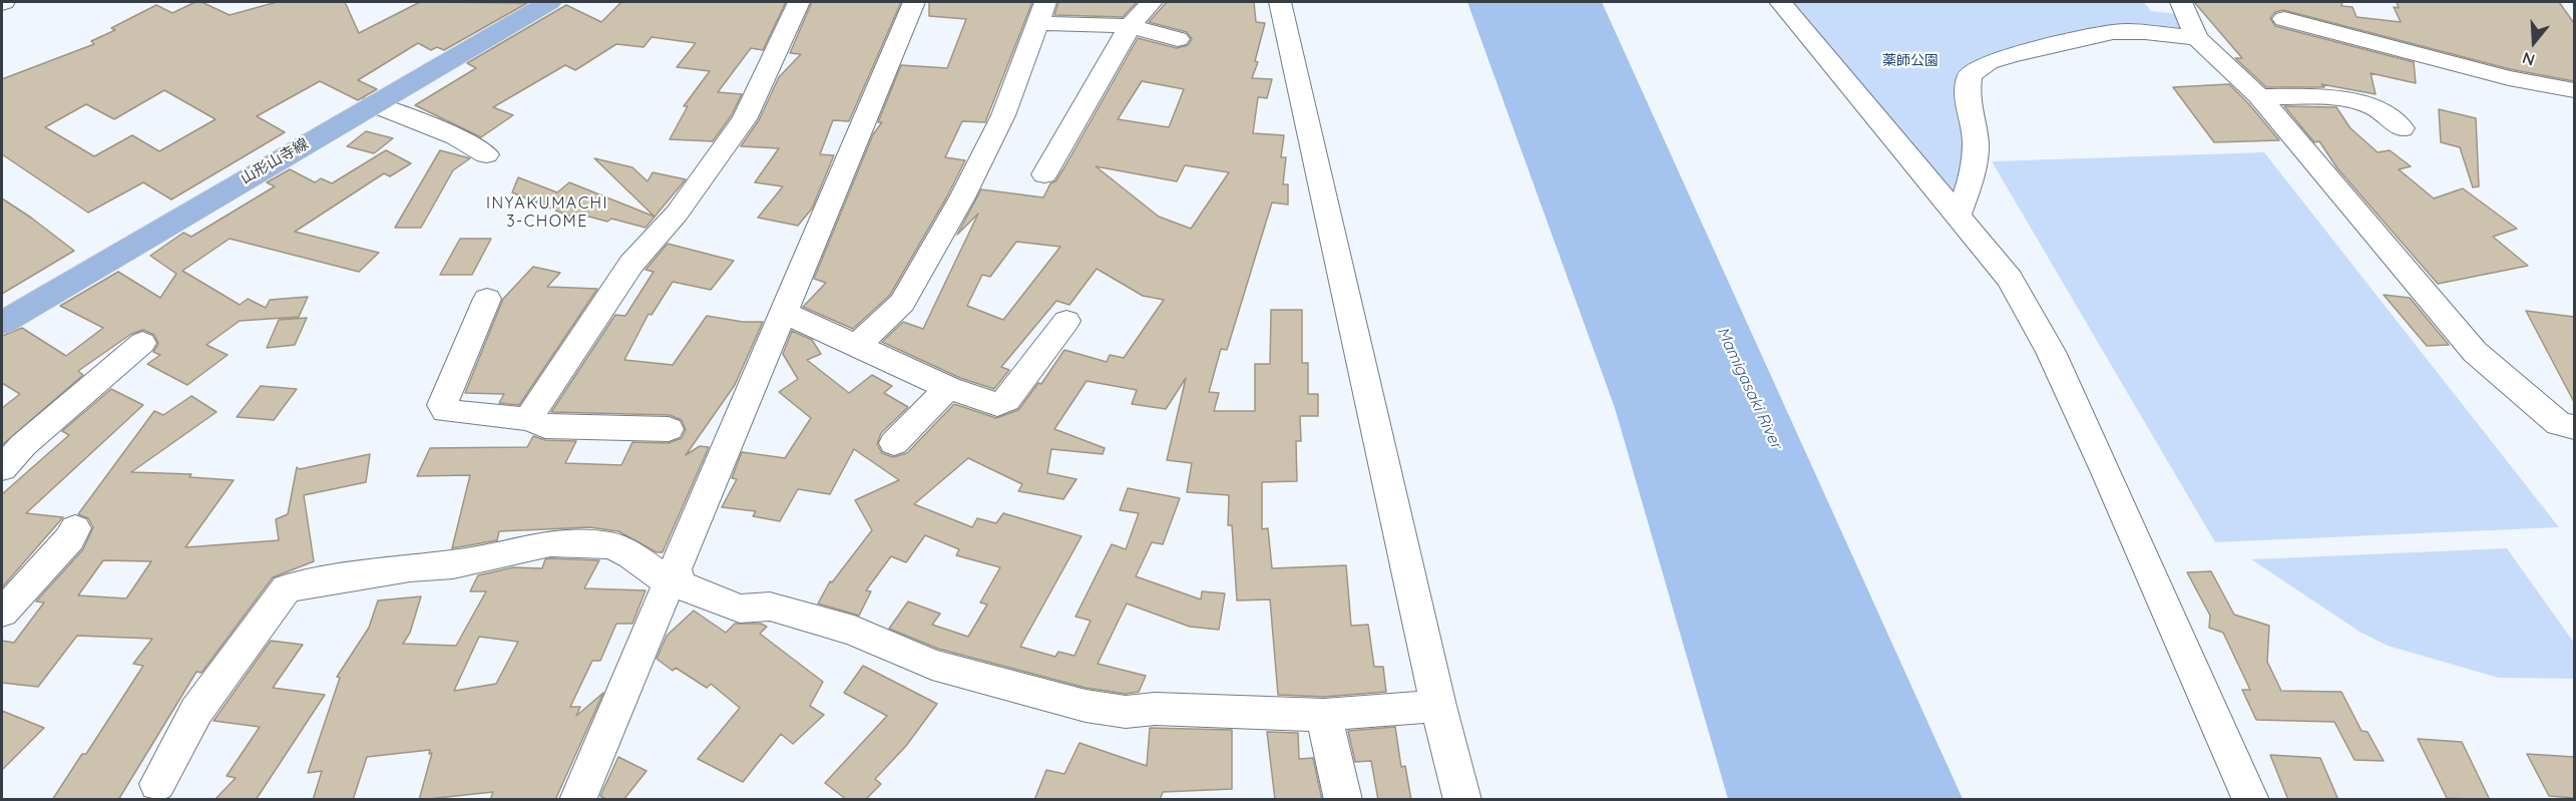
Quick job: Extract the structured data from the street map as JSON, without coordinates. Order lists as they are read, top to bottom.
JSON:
{
  "streets": {
    "main road": ["山形山寺線"]
  },
  "districts": ["INYAKUMACHI 3-CHOME"],
  "water": ["Mamigasaki River"],
  "parks": ["薬師公園"],
  "north": "bottom"
}
